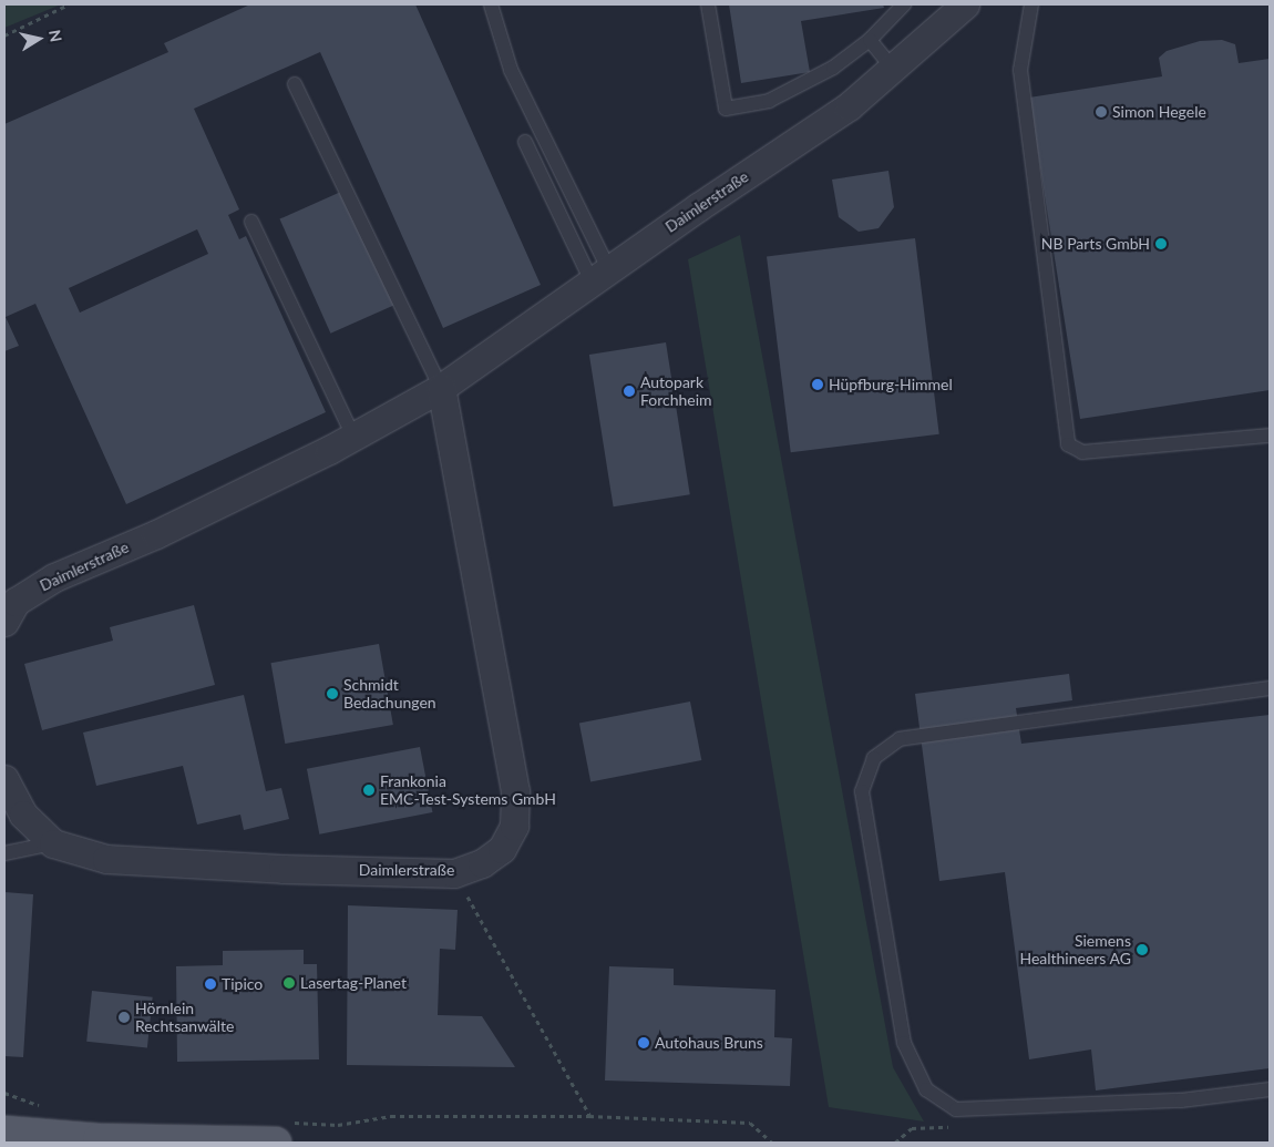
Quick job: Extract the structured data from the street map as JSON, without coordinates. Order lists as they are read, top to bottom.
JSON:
{
  "streets": {
    "street": ["Daimlerstraße"]
  },
  "places": [
    "Simon Hegele",
    "NB Parts GmbH",
    "Hüpfburg-Himmel",
    "Autopark Forchheim",
    "Schmidt Bedachungen",
    "Frankonia EMC-Test-Systems GmbH",
    "Siemens Healthineers AG",
    "Lasertag-Planet",
    "Tipico",
    "Hörnlein Rechtsanwälte",
    "Autohaus Bruns"
  ],
  "north": "right"
}
